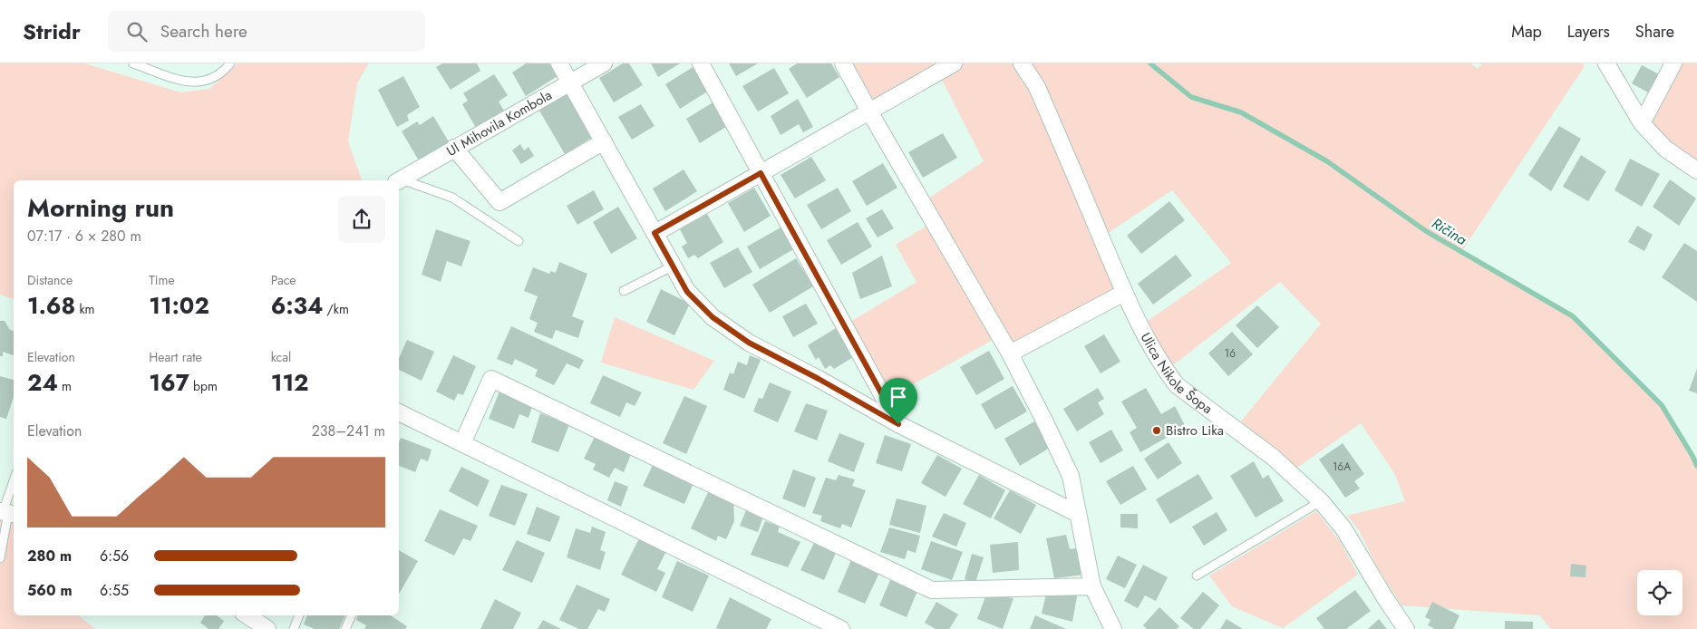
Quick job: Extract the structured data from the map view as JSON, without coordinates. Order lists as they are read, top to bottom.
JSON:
{
  "streets": {
    "street": ["Ul Mihovila Kombola", "Ulica Nikole Šopa"]
  },
  "water": ["Ričina"],
  "places": ["Bistro Lika"],
  "house_numbers": ["16", "16A"],
  "page": {
    "header": "Stridr",
    "search": "Search here",
    "nav": ["Map", "Layers", "Share"],
    "heading": ["Morning run", "07:17 · 6 × 280 m"],
    "stats": [
      ["Distance", "1.68 km"],
      ["Time", "11:02"],
      ["Pace", "6:34 /km"],
      ["Elevation", "24 m"],
      ["Heart rate", "167 bpm"],
      ["kcal", "112"]
    ],
    "chart": ["Elevation", "238–241 m"],
    "list": [
      {
        "name": "280 m",
        "note": "6:56"
      },
      {
        "name": "560 m",
        "note": "6:55"
      }
    ]
  }
}
